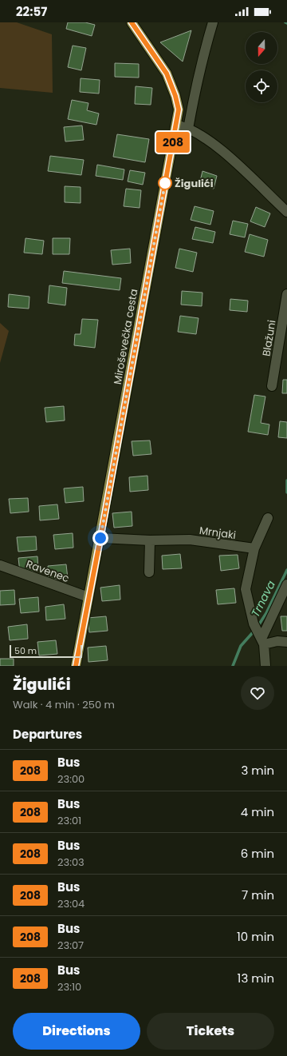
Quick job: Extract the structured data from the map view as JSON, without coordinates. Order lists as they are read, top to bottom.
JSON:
{
  "streets": {
    "main road": ["Miroševečka cesta"],
    "street": ["Blažuni", "Mrnjaki", "Ravenec"]
  },
  "crossings": [
    ["Miroševečka cesta", "Mrnjaki"],
    ["Miroševečka cesta", "Ravenec"]
  ],
  "water": ["Trnava"],
  "places": ["Žigulići"],
  "lines": ["bus line 208"],
  "scale_bar": "50 m",
  "north": "bottom",
  "page": {
    "status": "22:57",
    "on_map": "208",
    "scale": "50 m",
    "heading": [
      ["Žigulići", "Walk · 4 min · 250 m"],
      "Departures"
    ],
    "list": [
      {
        "mark": "208",
        "name": "Bus",
        "note": "23:00",
        "value": "3 min"
      },
      {
        "mark": "208",
        "name": "Bus",
        "note": "23:01",
        "value": "4 min"
      },
      {
        "mark": "208",
        "name": "Bus",
        "note": "23:03",
        "value": "6 min"
      },
      {
        "mark": "208",
        "name": "Bus",
        "note": "23:04",
        "value": "7 min"
      },
      {
        "mark": "208",
        "name": "Bus",
        "note": "23:07",
        "value": "10 min"
      },
      {
        "mark": "208",
        "name": "Bus",
        "note": "23:10",
        "value": "13 min"
      }
    ],
    "buttons": ["Directions", "Tickets"]
  }
}
